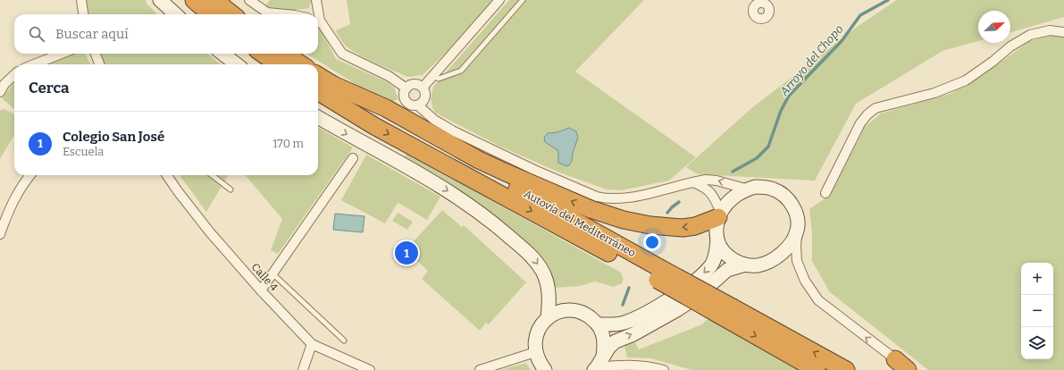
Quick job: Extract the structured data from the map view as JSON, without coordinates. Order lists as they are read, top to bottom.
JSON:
{
  "streets": {
    "highway": ["Autovía del Mediterráneo"],
    "street": ["Calle 4"]
  },
  "water": ["Arroyo del Chopo"],
  "north": "top right",
  "page": {
    "search": "Buscar aquí",
    "heading": "Cerca",
    "list": [
      {
        "mark": "1",
        "name": "Colegio San José",
        "note": "Escuela",
        "value": "170 m"
      }
    ],
    "pins": "1",
    "map_buttons": ["+", "−"]
  }
}
